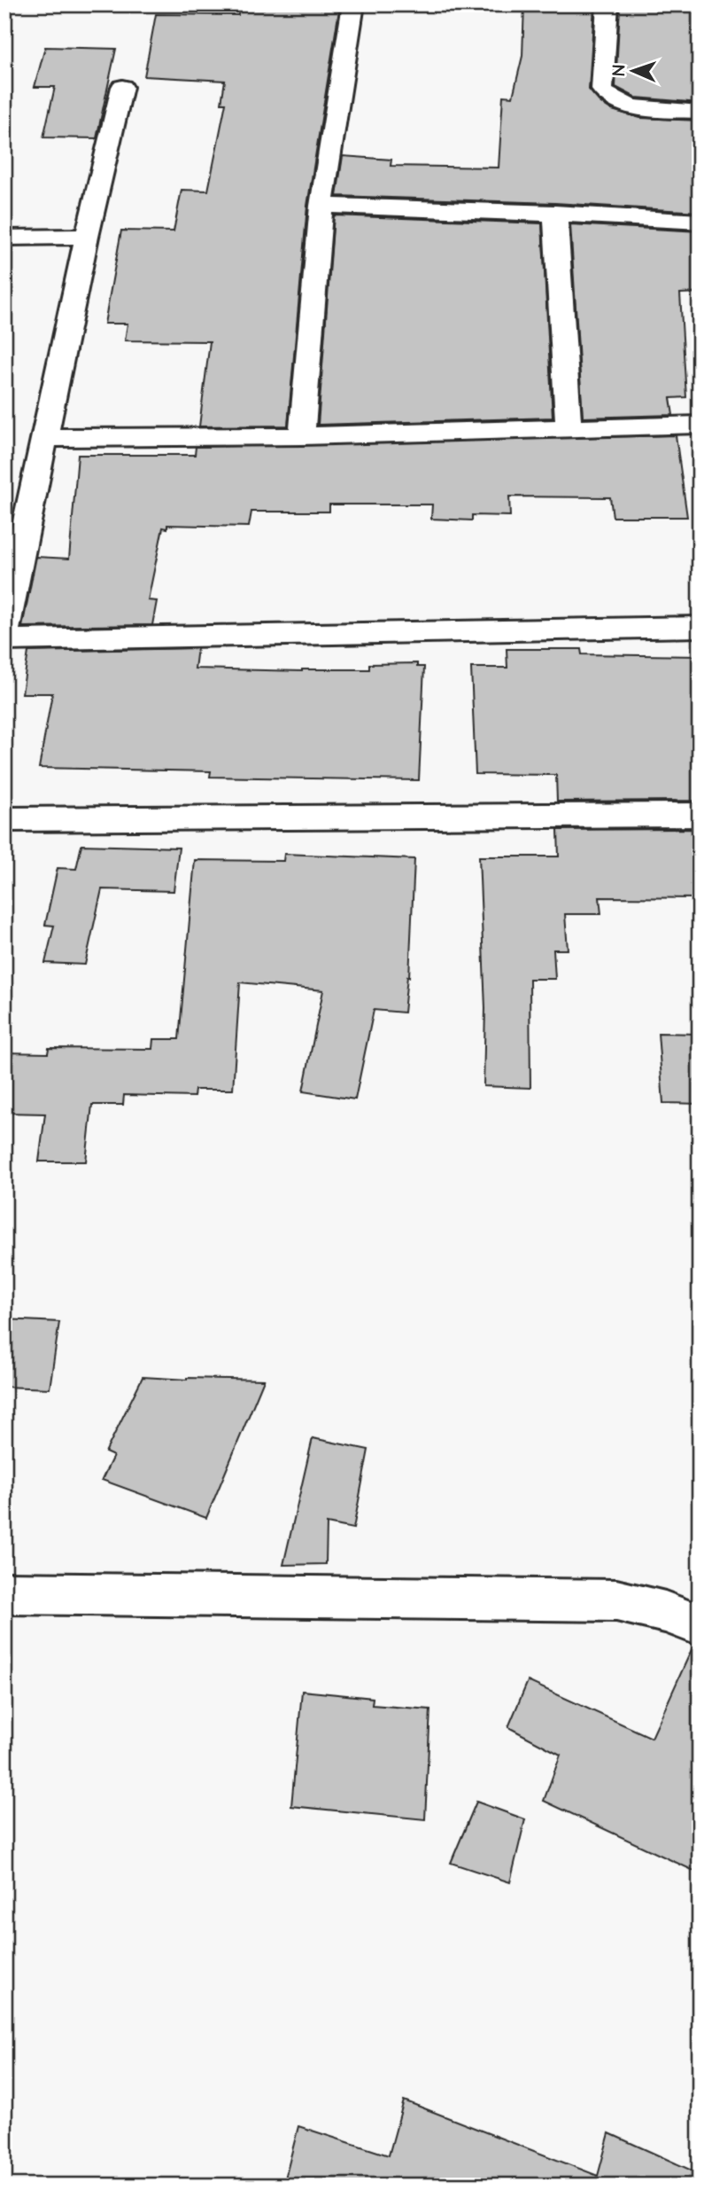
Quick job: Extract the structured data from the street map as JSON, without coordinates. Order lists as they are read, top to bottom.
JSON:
{
  "north": "left"
}
